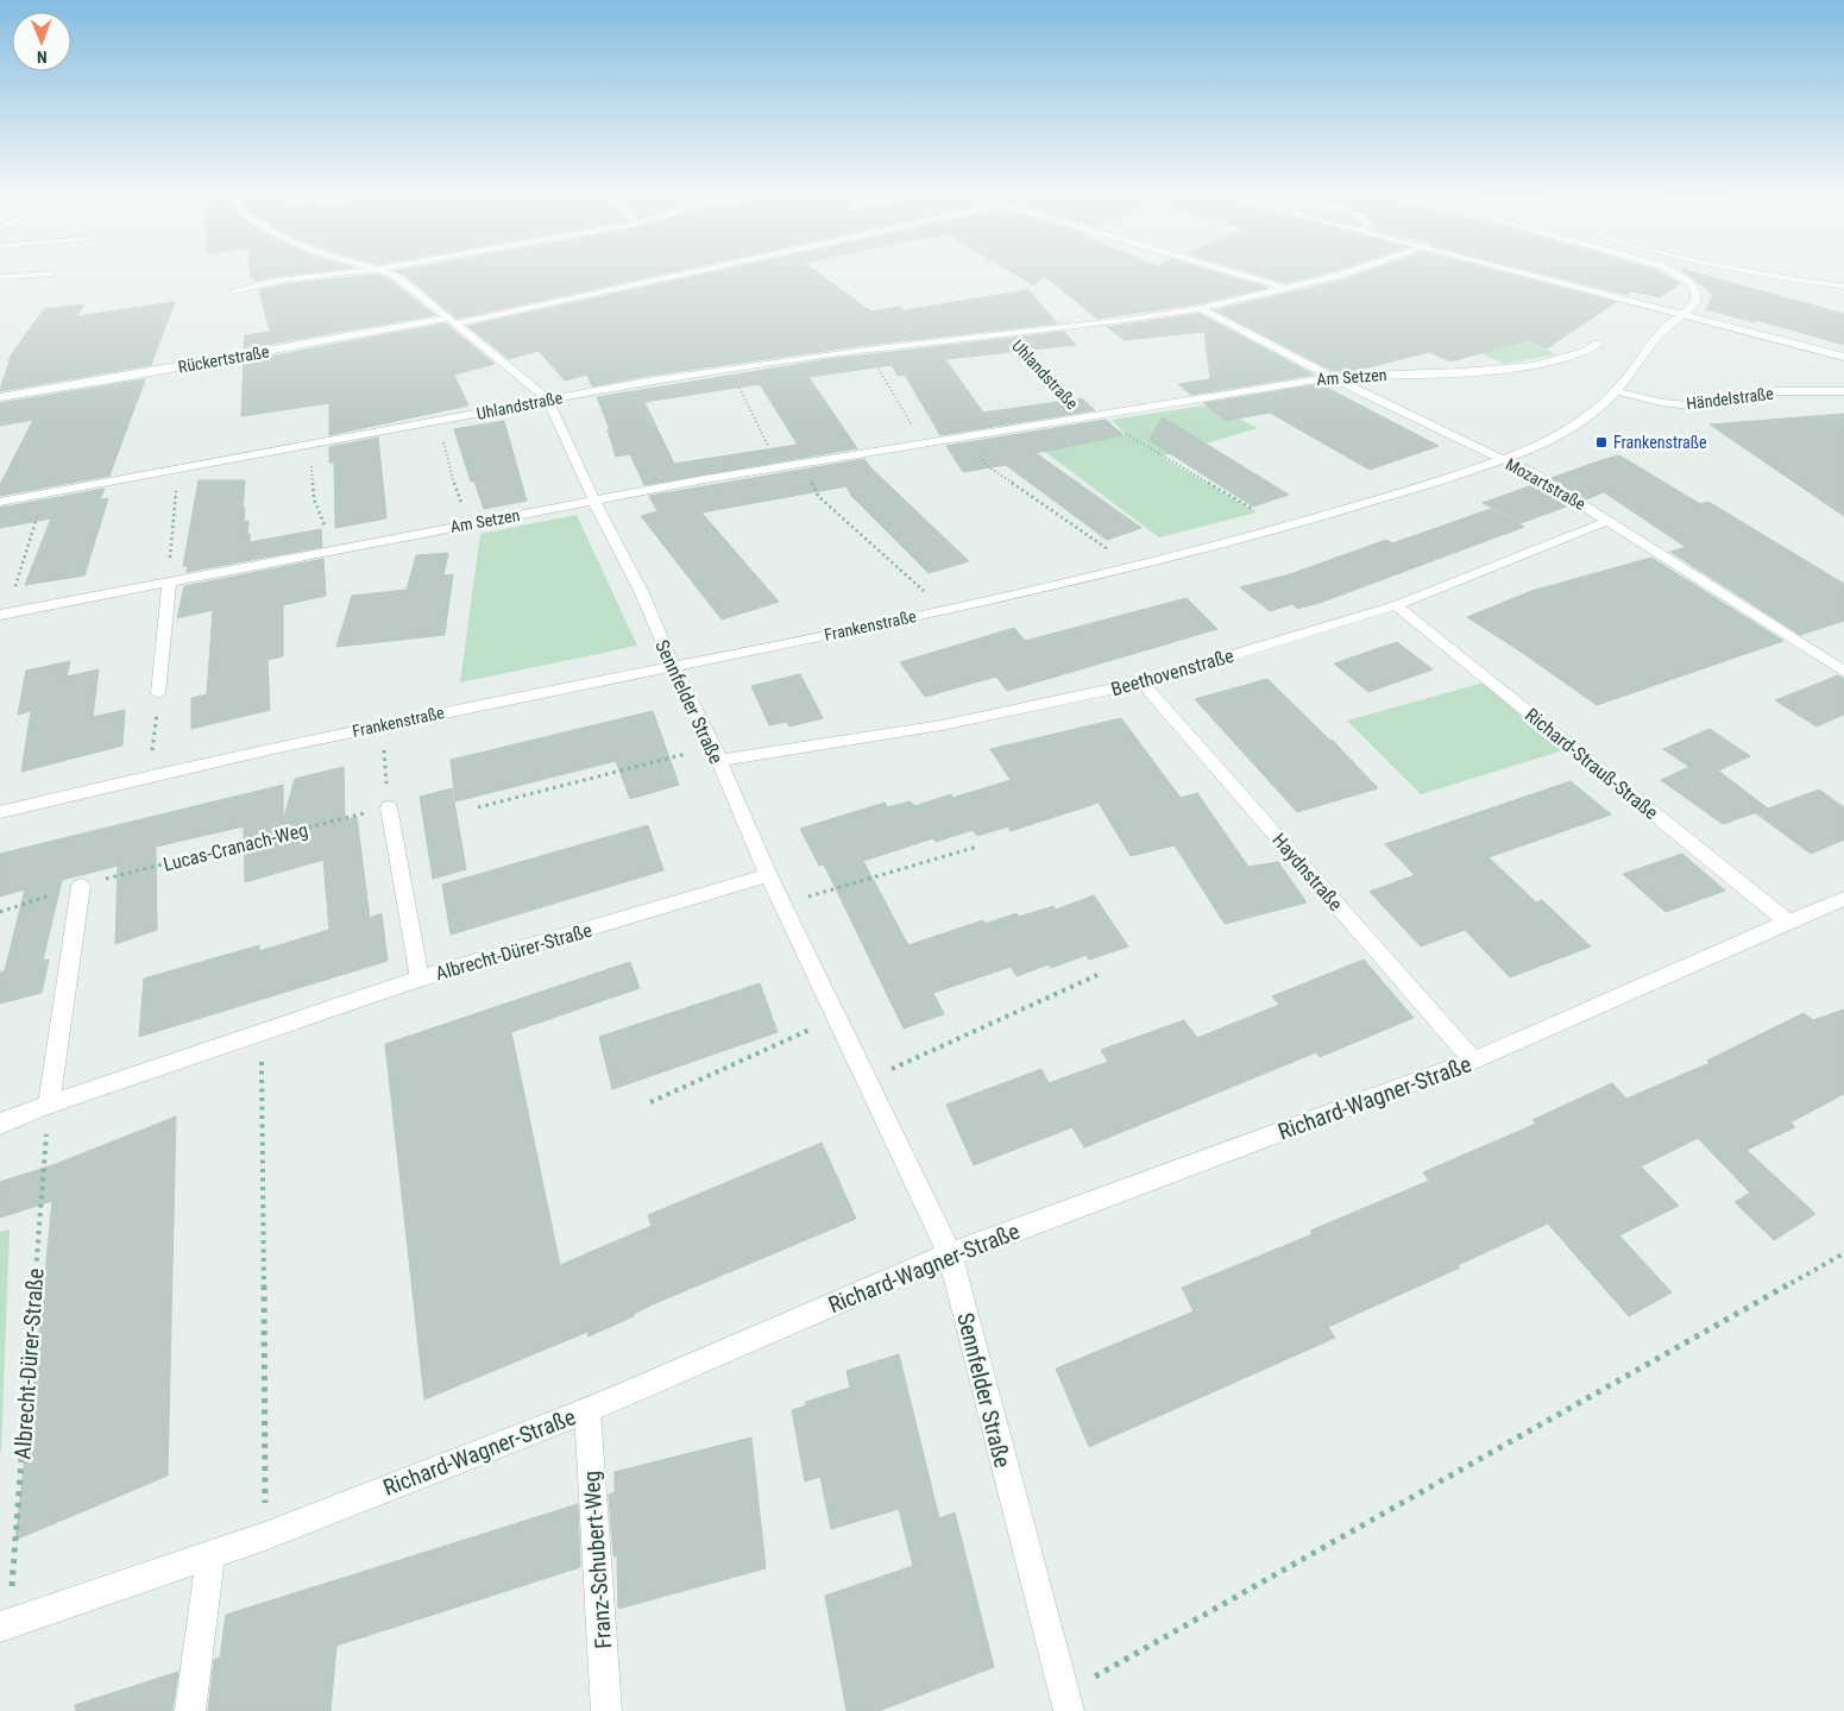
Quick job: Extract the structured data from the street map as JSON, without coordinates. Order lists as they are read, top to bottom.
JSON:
{
  "streets": {
    "street": [
      "Rückertstraße",
      "Uhlandstraße",
      "Am Setzen",
      "Händelstraße",
      "Mozartstraße",
      "Frankenstraße",
      "Beethovenstraße",
      "Sennfelder Straße",
      "Richard-Strauß-Straße",
      "Haydnstraße",
      "Albrecht-Dürer-Straße",
      "Richard-Wagner-Straße",
      "Franz-Schubert-Weg"
    ],
    "path": ["Lucas-Cranach-Weg"]
  },
  "crossings": [
    ["Uhlandstraße", "Am Setzen"],
    ["Uhlandstraße", "Mozartstraße"],
    ["Uhlandstraße", "Sennfelder Straße"],
    ["Am Setzen", "Mozartstraße"],
    ["Am Setzen", "Sennfelder Straße"],
    ["Händelstraße", "Frankenstraße"],
    ["Mozartstraße", "Frankenstraße"],
    ["Mozartstraße", "Beethovenstraße"],
    ["Frankenstraße", "Sennfelder Straße"],
    ["Beethovenstraße", "Sennfelder Straße"],
    ["Beethovenstraße", "Richard-Strauß-Straße"],
    ["Beethovenstraße", "Haydnstraße"],
    ["Sennfelder Straße", "Albrecht-Dürer-Straße"],
    ["Sennfelder Straße", "Richard-Wagner-Straße"],
    ["Richard-Strauß-Straße", "Richard-Wagner-Straße"],
    ["Haydnstraße", "Richard-Wagner-Straße"],
    ["Albrecht-Dürer-Straße", "Richard-Wagner-Straße"],
    ["Richard-Wagner-Straße", "Franz-Schubert-Weg"]
  ],
  "places": {
    "transit": ["Frankenstraße"]
  },
  "north": "bottom"
}
